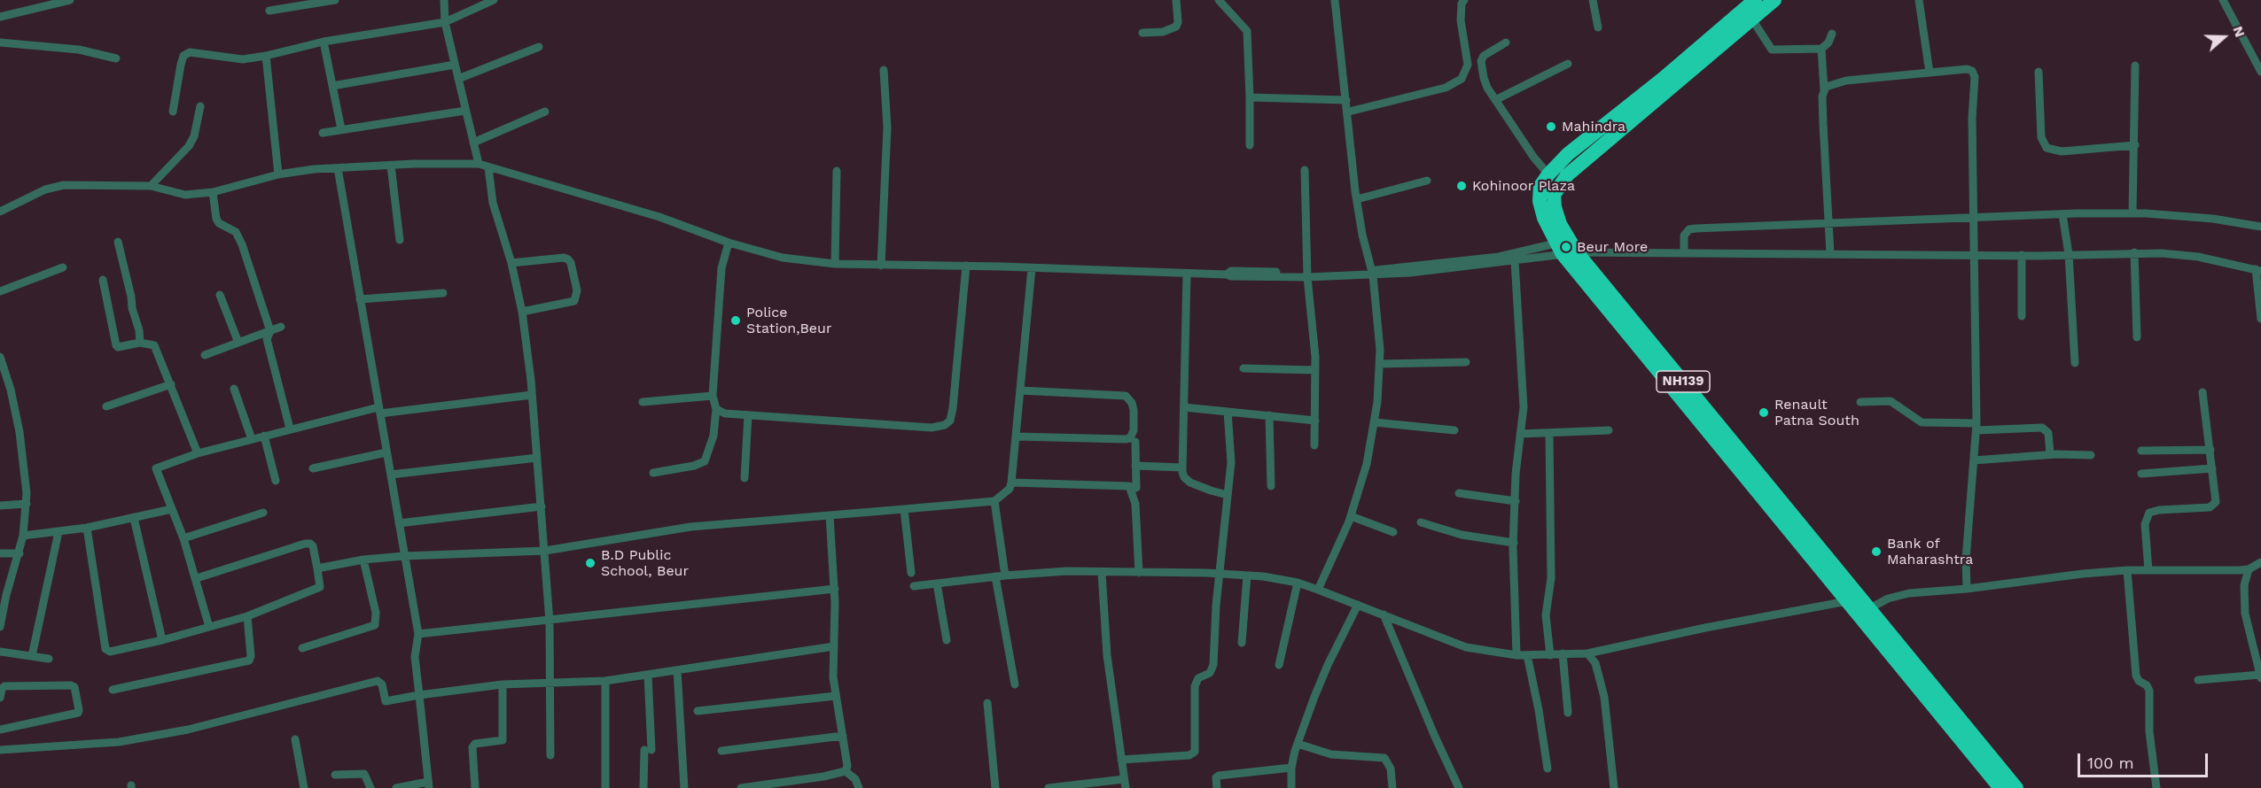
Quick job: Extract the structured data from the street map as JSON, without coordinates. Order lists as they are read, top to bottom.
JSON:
{
  "streets": {
    "highway": ["NH139"]
  },
  "places": [
    "Mahindra",
    "Kohinoor Plaza",
    "Beur More",
    "Police Station,Beur",
    "Renault Patna South",
    "Bank of Maharashtra",
    "B.D Public School, Beur"
  ],
  "scale_bar": "100 m",
  "north": "right"
}
